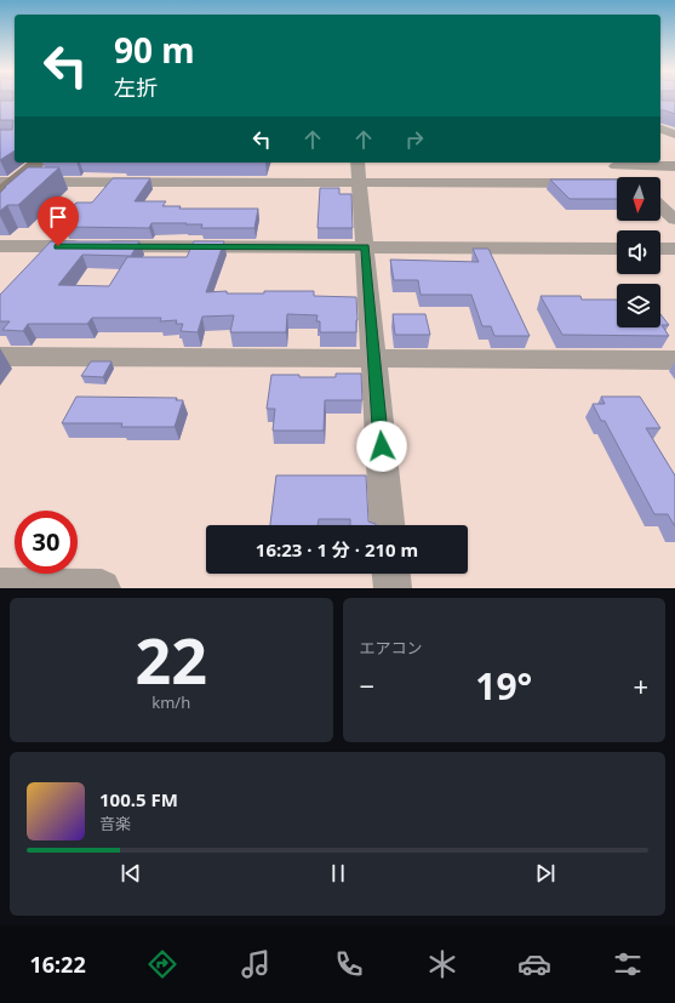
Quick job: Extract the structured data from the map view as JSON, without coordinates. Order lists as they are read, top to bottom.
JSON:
{
  "north": "bottom",
  "page": {
    "turn": ["90 m", "左折"],
    "limit": "30",
    "trip": "16:23 · 1 分 · 210 m",
    "tile": [
      ["22", "km/h"],
      "エアコン"
    ],
    "heat": ["−", "19°", "+"],
    "song": ["100.5 FM", "音楽"],
    "tabs": "16:22"
  }
}
